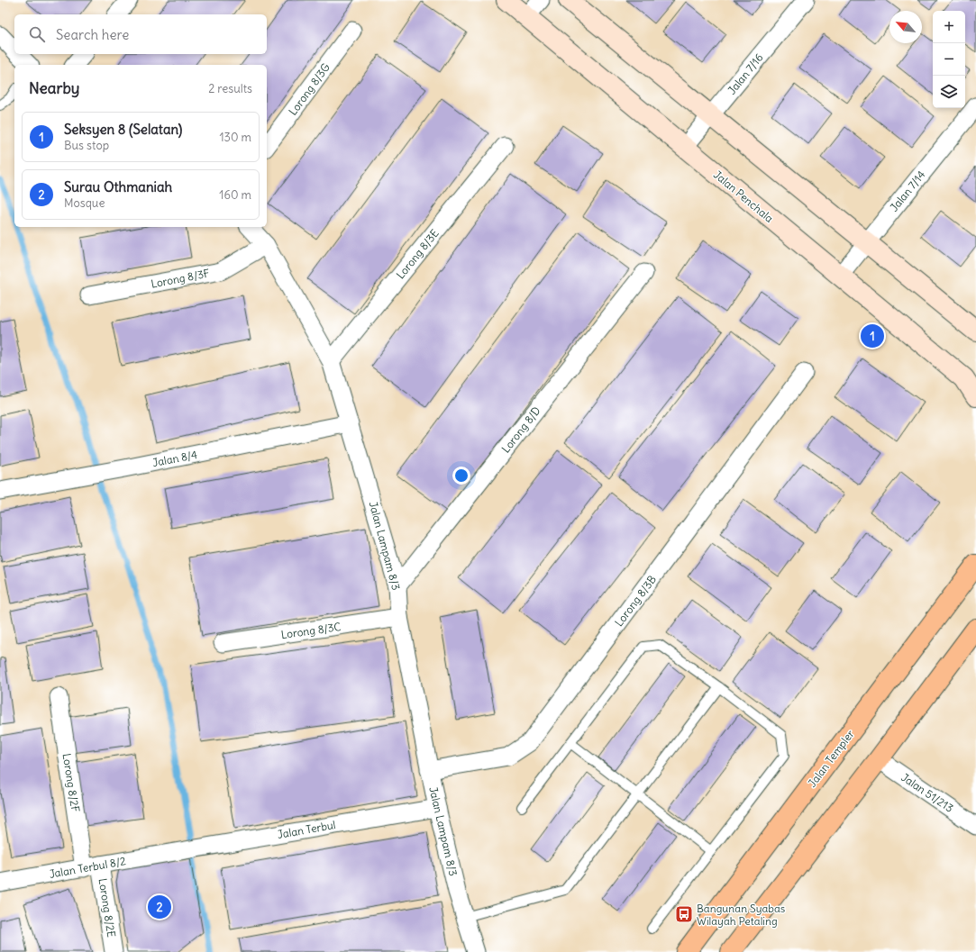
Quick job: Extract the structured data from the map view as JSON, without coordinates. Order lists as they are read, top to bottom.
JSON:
{
  "streets": {
    "main road": ["Jalan Penchala", "Jalan Templer"],
    "street": [
      "Jalan 7/16",
      "Lorong 8/3G",
      "Jalan 7/14",
      "Lorong 8/3E",
      "Lorong 8/3F",
      "Lorong 8/D",
      "Jalan 8/4",
      "Jalan Lampam 8/3",
      "Lorong 8/3B",
      "Lorong 8/3C",
      "Lorong 8/2F",
      "Jalan 51/213",
      "Jalan Terbul",
      "Jalan Terbul 8/2",
      "Lorong 8/2E"
    ]
  },
  "crossings": [
    ["Jalan 7/16", "Jalan Penchala"],
    ["Jalan 7/14", "Jalan Penchala"],
    ["Lorong 8/3E", "Jalan Lampam 8/3"],
    ["Lorong 8/3F", "Jalan Lampam 8/3"],
    ["Lorong 8/D", "Jalan Lampam 8/3"],
    ["Jalan 8/4", "Jalan Lampam 8/3"],
    ["Jalan Lampam 8/3", "Lorong 8/3B"],
    ["Jalan Lampam 8/3", "Lorong 8/3C"],
    ["Jalan Lampam 8/3", "Jalan Terbul"],
    ["Lorong 8/2F", "Jalan Terbul 8/2"],
    ["Lorong 8/2F", "Lorong 8/2E"],
    ["Jalan Terbul", "Jalan Terbul 8/2"],
    ["Jalan Terbul 8/2", "Lorong 8/2E"]
  ],
  "places": {
    "bus stop": ["Bangunan Syabas Wilayah Petaling"]
  },
  "north": "top left",
  "page": {
    "map_buttons": ["+", "−"],
    "search": "Search here",
    "heading": ["Nearby", "2 results"],
    "list": [
      {
        "mark": "1",
        "name": "Seksyen 8 (Selatan)",
        "note": "Bus stop",
        "value": "130 m"
      },
      {
        "mark": "2",
        "name": "Surau Othmaniah",
        "note": "Mosque",
        "value": "160 m"
      }
    ],
    "pins": ["1", "2"]
  }
}
